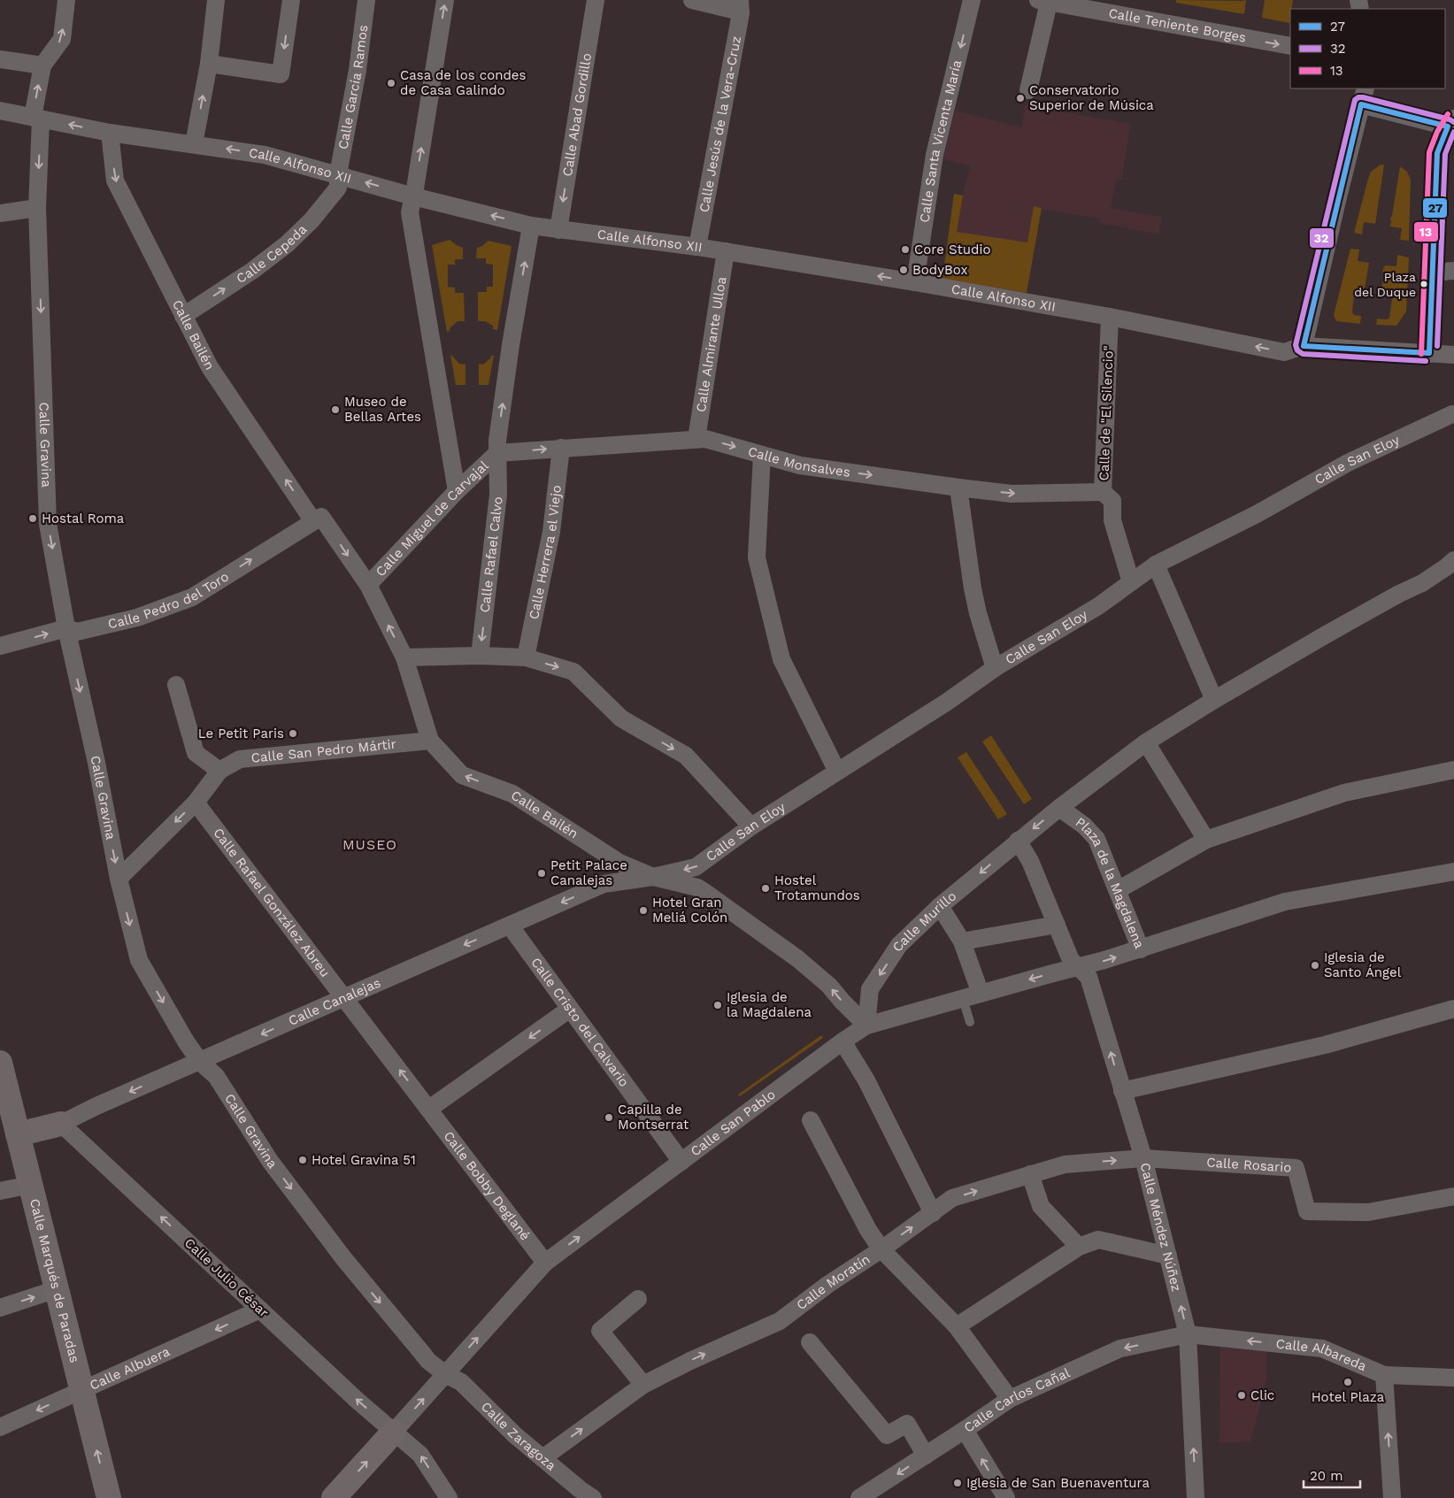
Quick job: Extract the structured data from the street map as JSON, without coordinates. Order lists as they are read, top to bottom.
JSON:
{
  "streets": {
    "main road": ["Calle Marqués de Paradas"],
    "street": [
      "Calle Teniente Borges",
      "Calle García Ramos",
      "Calle Abad Gordillo",
      "Calle Jesús de la Vera-Cruz",
      "Calle Santa Vicenta María",
      "Calle Alfonso XII",
      "Calle Cepeda",
      "Calle Bailén",
      "Calle Almirante Ulloa",
      "Calle de \"El Silencio\"",
      "Calle Gravina",
      "Calle San Eloy",
      "Calle Monsalves",
      "Calle Miguel de Carvajal",
      "Calle Herrera el Viejo",
      "Calle Rafael Calvo",
      "Calle Pedro del Toro",
      "Calle San Pedro Mártir",
      "Plaza de la Magdalena",
      "Calle Rafael González Abreu",
      "Calle Murillo",
      "Calle Canalejas",
      "Calle Cristo del Calvario",
      "Calle San Pablo",
      "Calle Rosario",
      "Calle Bobby Deglané",
      "Calle Méndez Núñez",
      "Calle Julio César",
      "Calle Moratín",
      "Calle Albareda",
      "Calle Albuera",
      "Calle Carlos Cañal",
      "Calle Zaragoza"
    ]
  },
  "crossings": [
    ["Calle García Ramos", "Calle Alfonso XII"],
    ["Calle García Ramos", "Calle Cepeda"],
    ["Calle Abad Gordillo", "Calle Alfonso XII"],
    ["Calle Jesús de la Vera-Cruz", "Calle Alfonso XII"],
    ["Calle Santa Vicenta María", "Calle Alfonso XII"],
    ["Calle Alfonso XII", "Calle Cepeda"],
    ["Calle Alfonso XII", "Calle Bailén"],
    ["Calle Alfonso XII", "Calle Almirante Ulloa"],
    ["Calle Alfonso XII", "Calle de \"El Silencio\""],
    ["Calle Alfonso XII", "Calle Gravina"],
    ["Calle Alfonso XII", "Calle Rafael Calvo"],
    ["Calle Cepeda", "Calle Bailén"],
    ["Calle Bailén", "Calle San Eloy"],
    ["Calle Bailén", "Calle Miguel de Carvajal"],
    ["Calle Bailén", "Calle Pedro del Toro"],
    ["Calle Bailén", "Calle San Pedro Mártir"],
    ["Calle Bailén", "Calle Murillo"],
    ["Calle Bailén", "Calle Canalejas"],
    ["Calle Bailén", "Calle San Pablo"],
    ["Calle Almirante Ulloa", "Calle Monsalves"],
    ["Calle de \"El Silencio\"", "Calle San Eloy"],
    ["Calle de \"El Silencio\"", "Calle Monsalves"],
    ["Calle Gravina", "Calle Pedro del Toro"],
    ["Calle Gravina", "Calle San Pedro Mártir"],
    ["Calle Gravina", "Calle Canalejas"],
    ["Calle Gravina", "Calle San Pablo"],
    ["Calle Gravina", "Calle Zaragoza"],
    ["Calle San Eloy", "Calle Canalejas"],
    ["Calle Monsalves", "Calle Miguel de Carvajal"],
    ["Calle Monsalves", "Calle Herrera el Viejo"],
    ["Calle Monsalves", "Calle Rafael Calvo"],
    ["Calle Miguel de Carvajal", "Calle Rafael Calvo"],
    ["Calle San Pedro Mártir", "Calle Rafael González Abreu"],
    ["Plaza de la Magdalena", "Calle Murillo"],
    ["Plaza de la Magdalena", "Calle San Pablo"],
    ["Plaza de la Magdalena", "Calle Méndez Núñez"],
    ["Calle Rafael González Abreu", "Calle Canalejas"],
    ["Calle Rafael González Abreu", "Calle Bobby Deglané"],
    ["Calle Murillo", "Calle San Pablo"],
    ["Calle Canalejas", "Calle Cristo del Calvario"],
    ["Calle Canalejas", "Calle Julio César"],
    ["Calle Canalejas", "Calle Marqués de Paradas"],
    ["Calle Cristo del Calvario", "Calle San Pablo"],
    ["Calle San Pablo", "Calle Bobby Deglané"],
    ["Calle San Pablo", "Calle Méndez Núñez"],
    ["Calle San Pablo", "Calle Julio César"],
    ["Calle San Pablo", "Calle Zaragoza"],
    ["Calle Rosario", "Calle Méndez Núñez"],
    ["Calle Rosario", "Calle Moratín"],
    ["Calle Méndez Núñez", "Calle Moratín"],
    ["Calle Méndez Núñez", "Calle Albareda"],
    ["Calle Méndez Núñez", "Calle Carlos Cañal"],
    ["Calle Julio César", "Calle Albuera"],
    ["Calle Marqués de Paradas", "Calle Albuera"],
    ["Calle Moratín", "Calle Zaragoza"],
    ["Calle Albareda", "Calle Carlos Cañal"]
  ],
  "one_way": [
    "Calle Teniente Borges",
    "Calle Santa Vicenta María",
    "Calle Alfonso XII",
    "Calle Cepeda",
    "Calle Gravina",
    "Calle Monsalves",
    "Calle Pedro del Toro",
    "Calle Rafael González Abreu",
    "Calle Murillo",
    "Calle Canalejas",
    "Calle Méndez Núñez",
    "Calle Julio César",
    "Calle Moratín",
    "Calle Albareda",
    "Calle Albuera"
  ],
  "districts": ["MUSEO"],
  "places": [
    "Casa de los condes de Casa Galindo",
    "Conservatorio Superior de Música",
    "Core Studio",
    "BodyBox",
    "Plaza del Duque",
    "Museo de Bellas Artes",
    "Hostal Roma",
    "Le Petit Paris",
    "Petit Palace Canalejas",
    "Hostel Trotamundos",
    "Hotel Gran Meliá Colón",
    "Iglesia de Santo Ángel",
    "Iglesia de la Magdalena",
    "Capilla de Montserrat",
    "Hotel Gravina 51",
    "Hotel Plaza",
    "Clic",
    "Iglesia de San Buenaventura"
  ],
  "lines": ["transit line 32", "transit line 27", "transit line 13"],
  "legend": ["27", "32", "13"],
  "scale_bar": "20 m"
}
